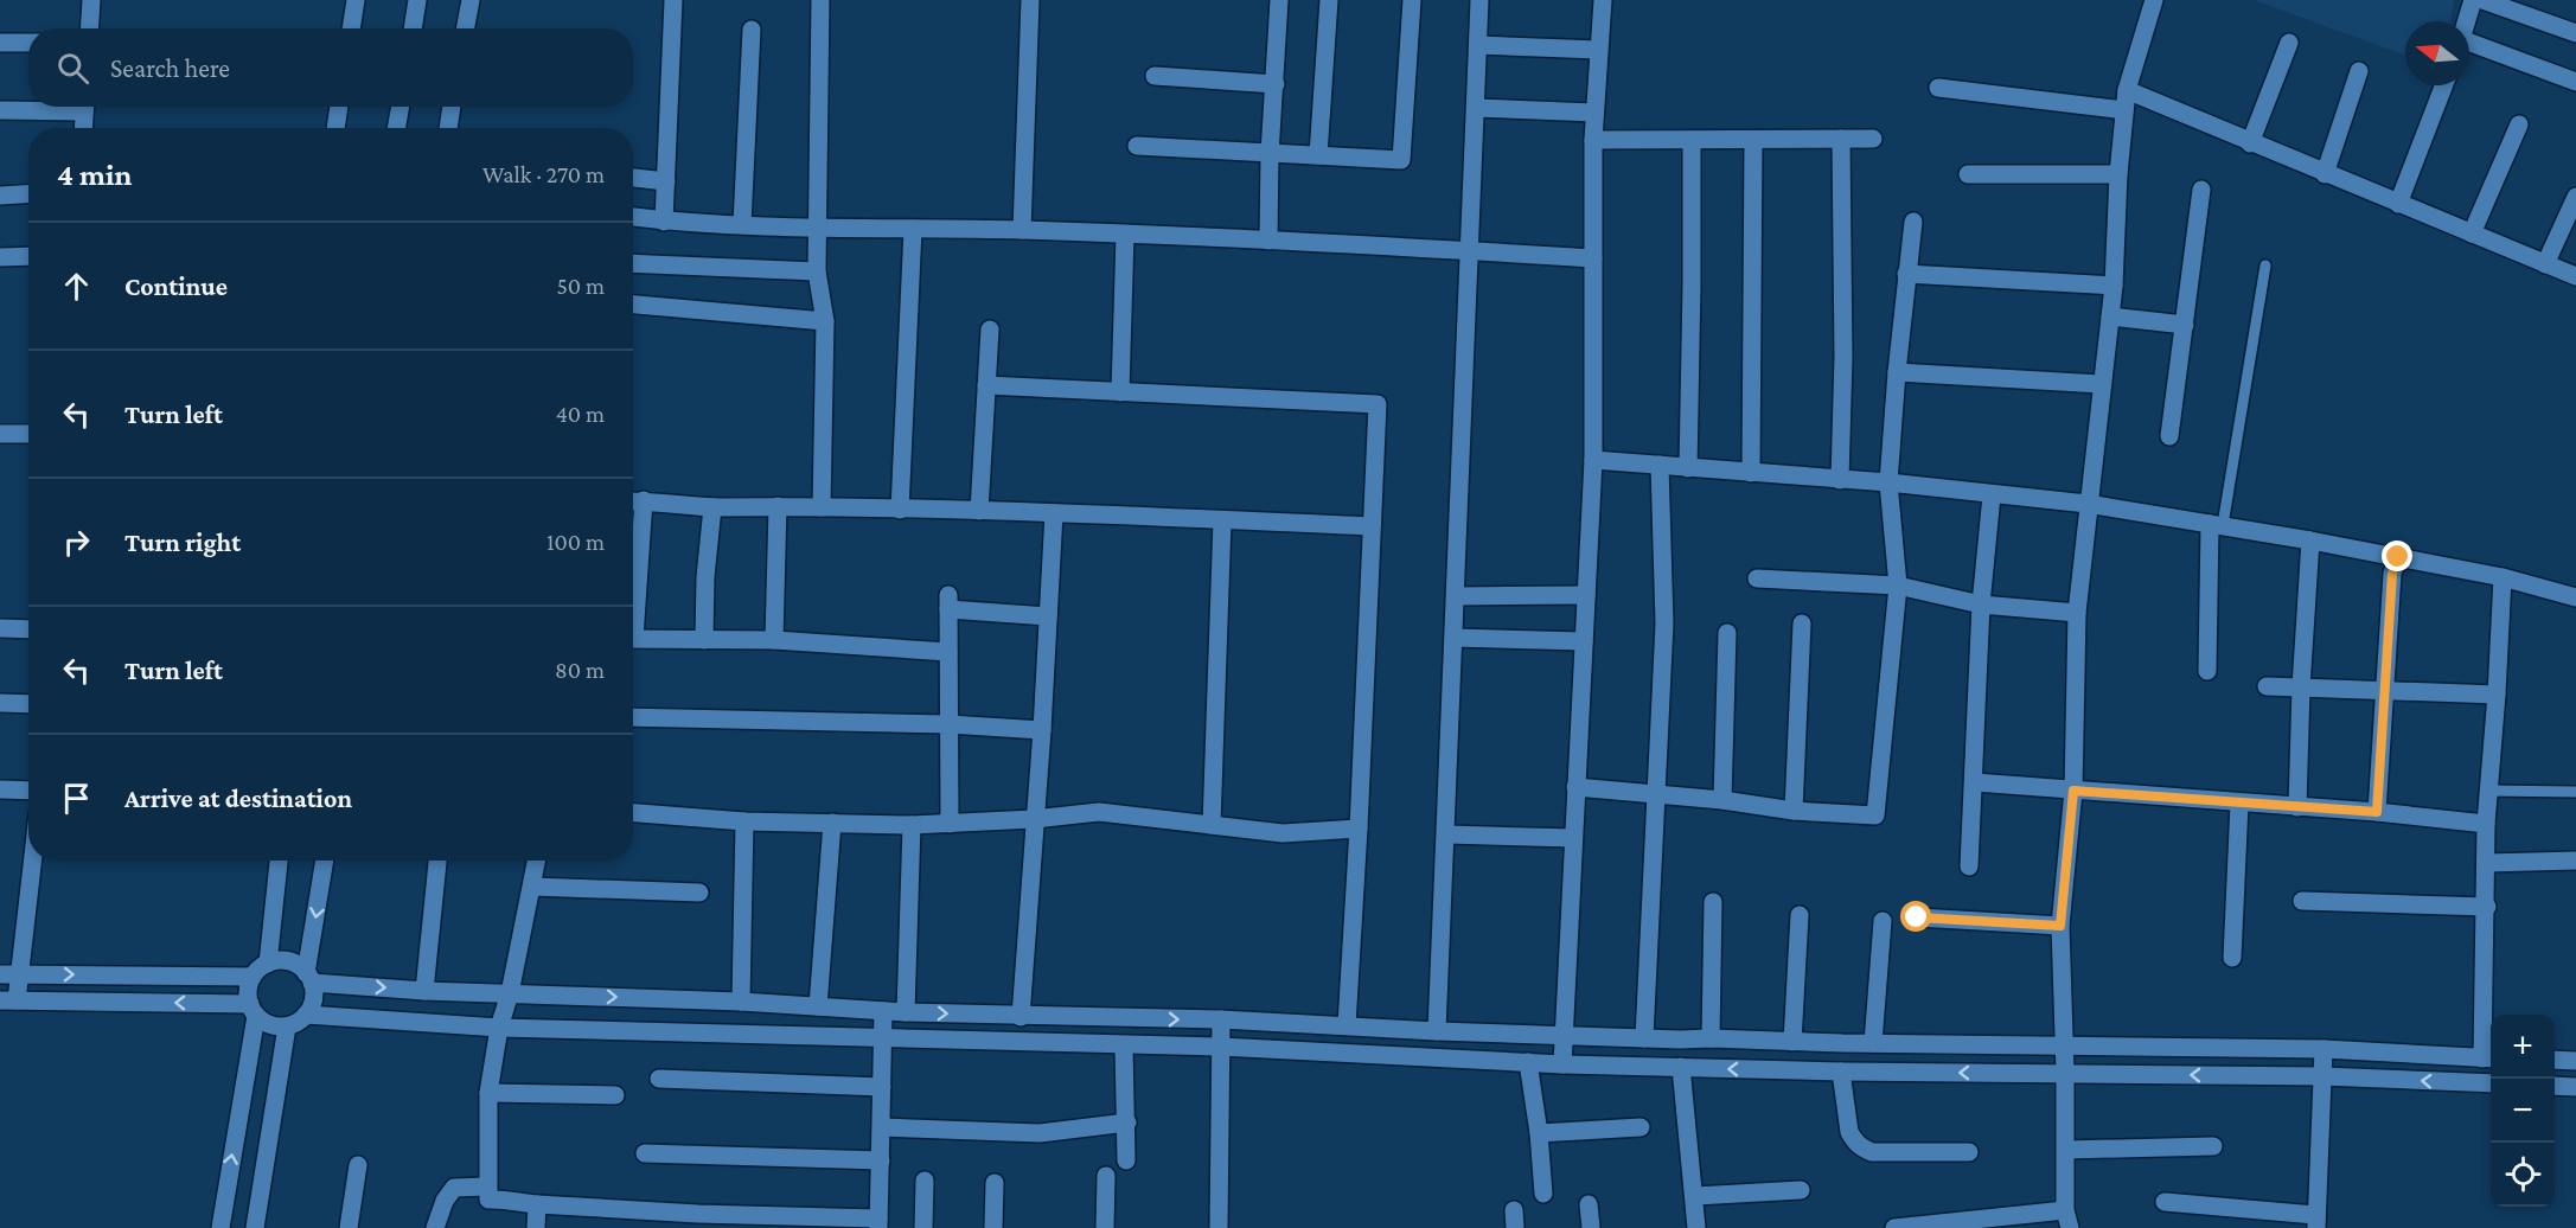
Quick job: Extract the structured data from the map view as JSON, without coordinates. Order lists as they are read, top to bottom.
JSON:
{
  "north": "left",
  "page": {
    "search": "Search here",
    "heading": ["4 min", "Walk · 270 m"],
    "list": [
      ["Continue", "50 m"],
      ["Turn left", "40 m"],
      ["Turn right", "100 m"],
      ["Turn left", "80 m"],
      "Arrive at destination"
    ],
    "map_buttons": ["+", "−"]
  }
}
